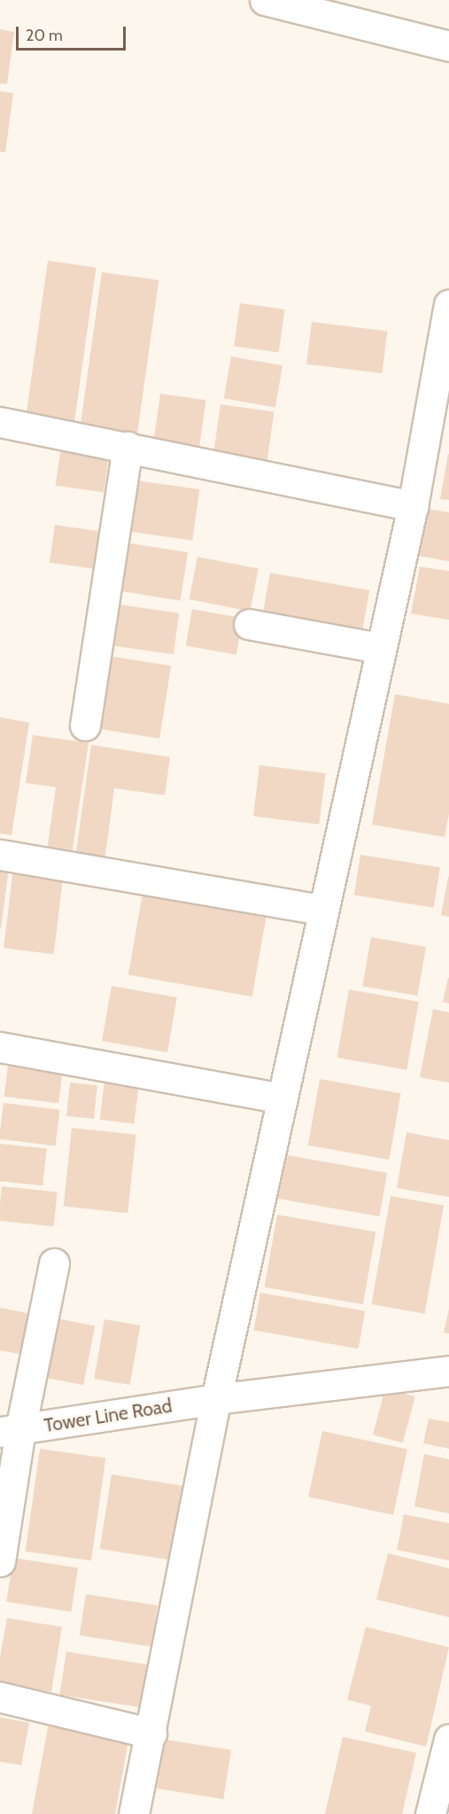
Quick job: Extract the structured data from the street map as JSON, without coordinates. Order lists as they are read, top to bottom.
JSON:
{
  "streets": {
    "street": ["Tower Line Road"]
  },
  "scale_bar": "20 m"
}
